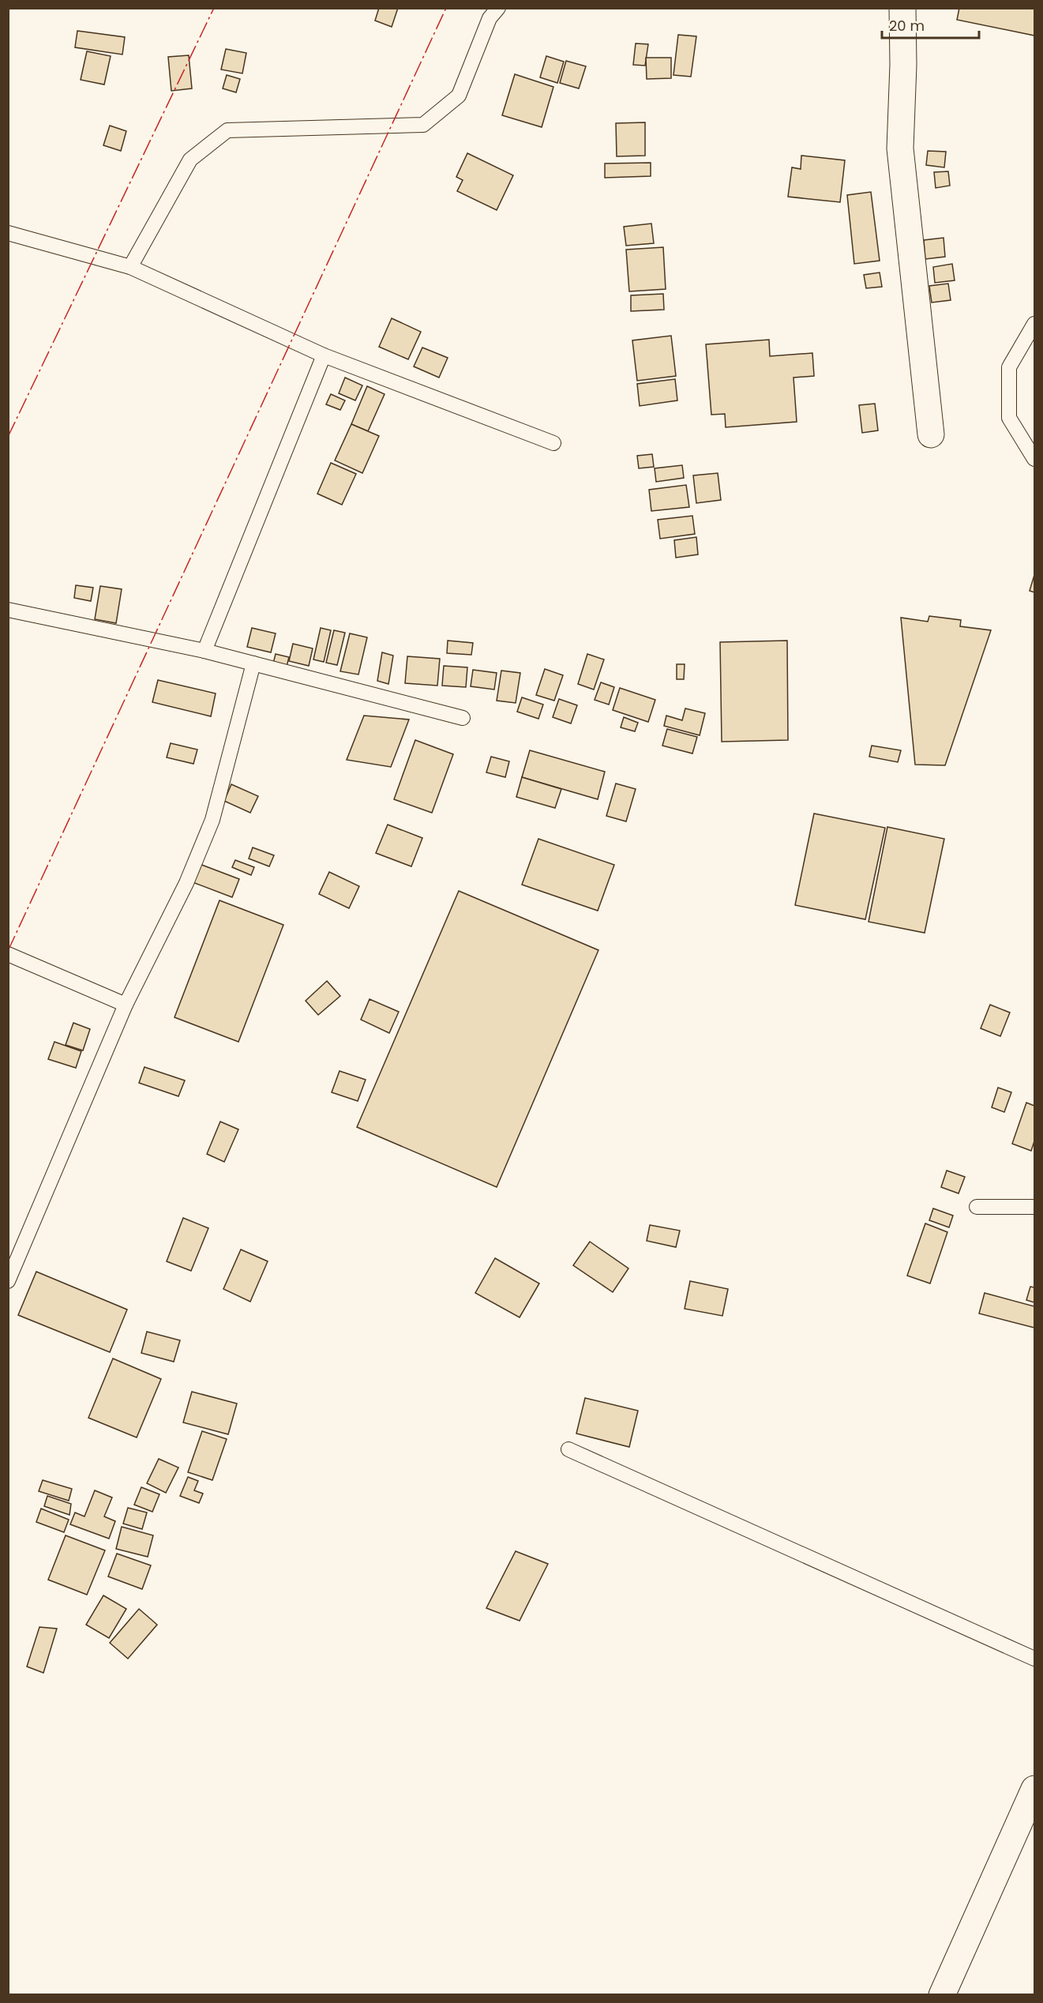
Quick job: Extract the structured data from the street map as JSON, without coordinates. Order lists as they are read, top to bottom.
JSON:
{
  "scale_bar": "20 m"
}
